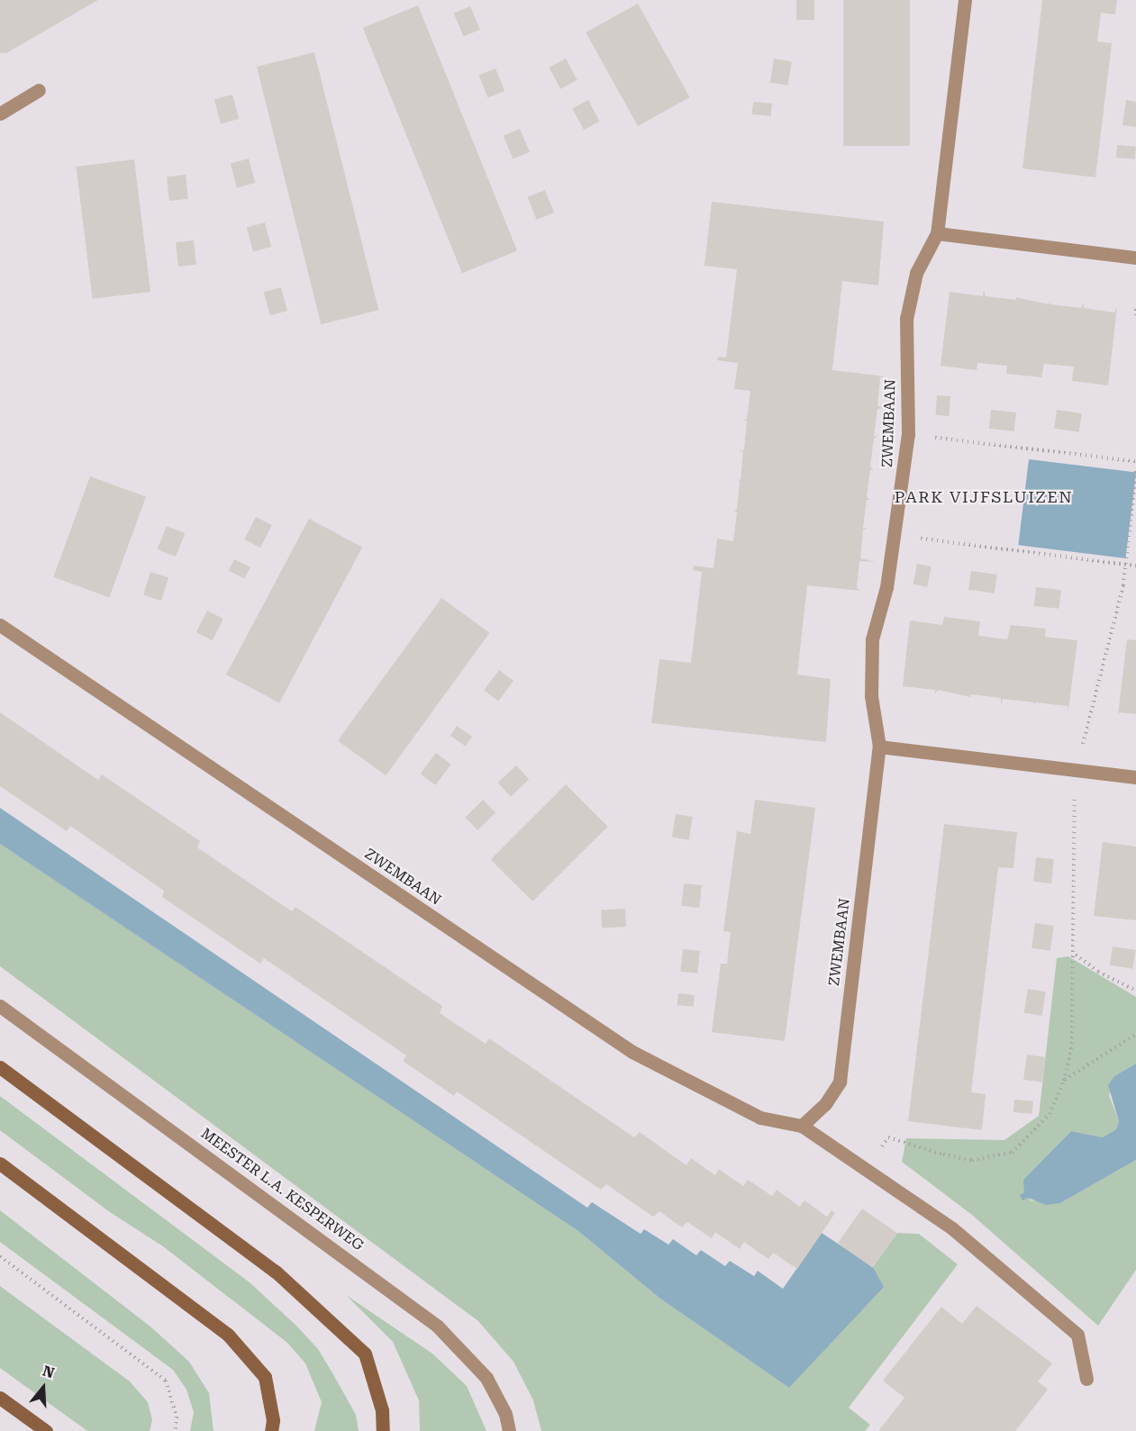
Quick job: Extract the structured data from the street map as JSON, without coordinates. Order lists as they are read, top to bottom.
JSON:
{
  "streets": {
    "street": ["ZWEMBAAN", "MEESTER L.A. KESPERWEG"]
  },
  "districts": ["PARK VIJFSLUIZEN"],
  "north": "top"
}
